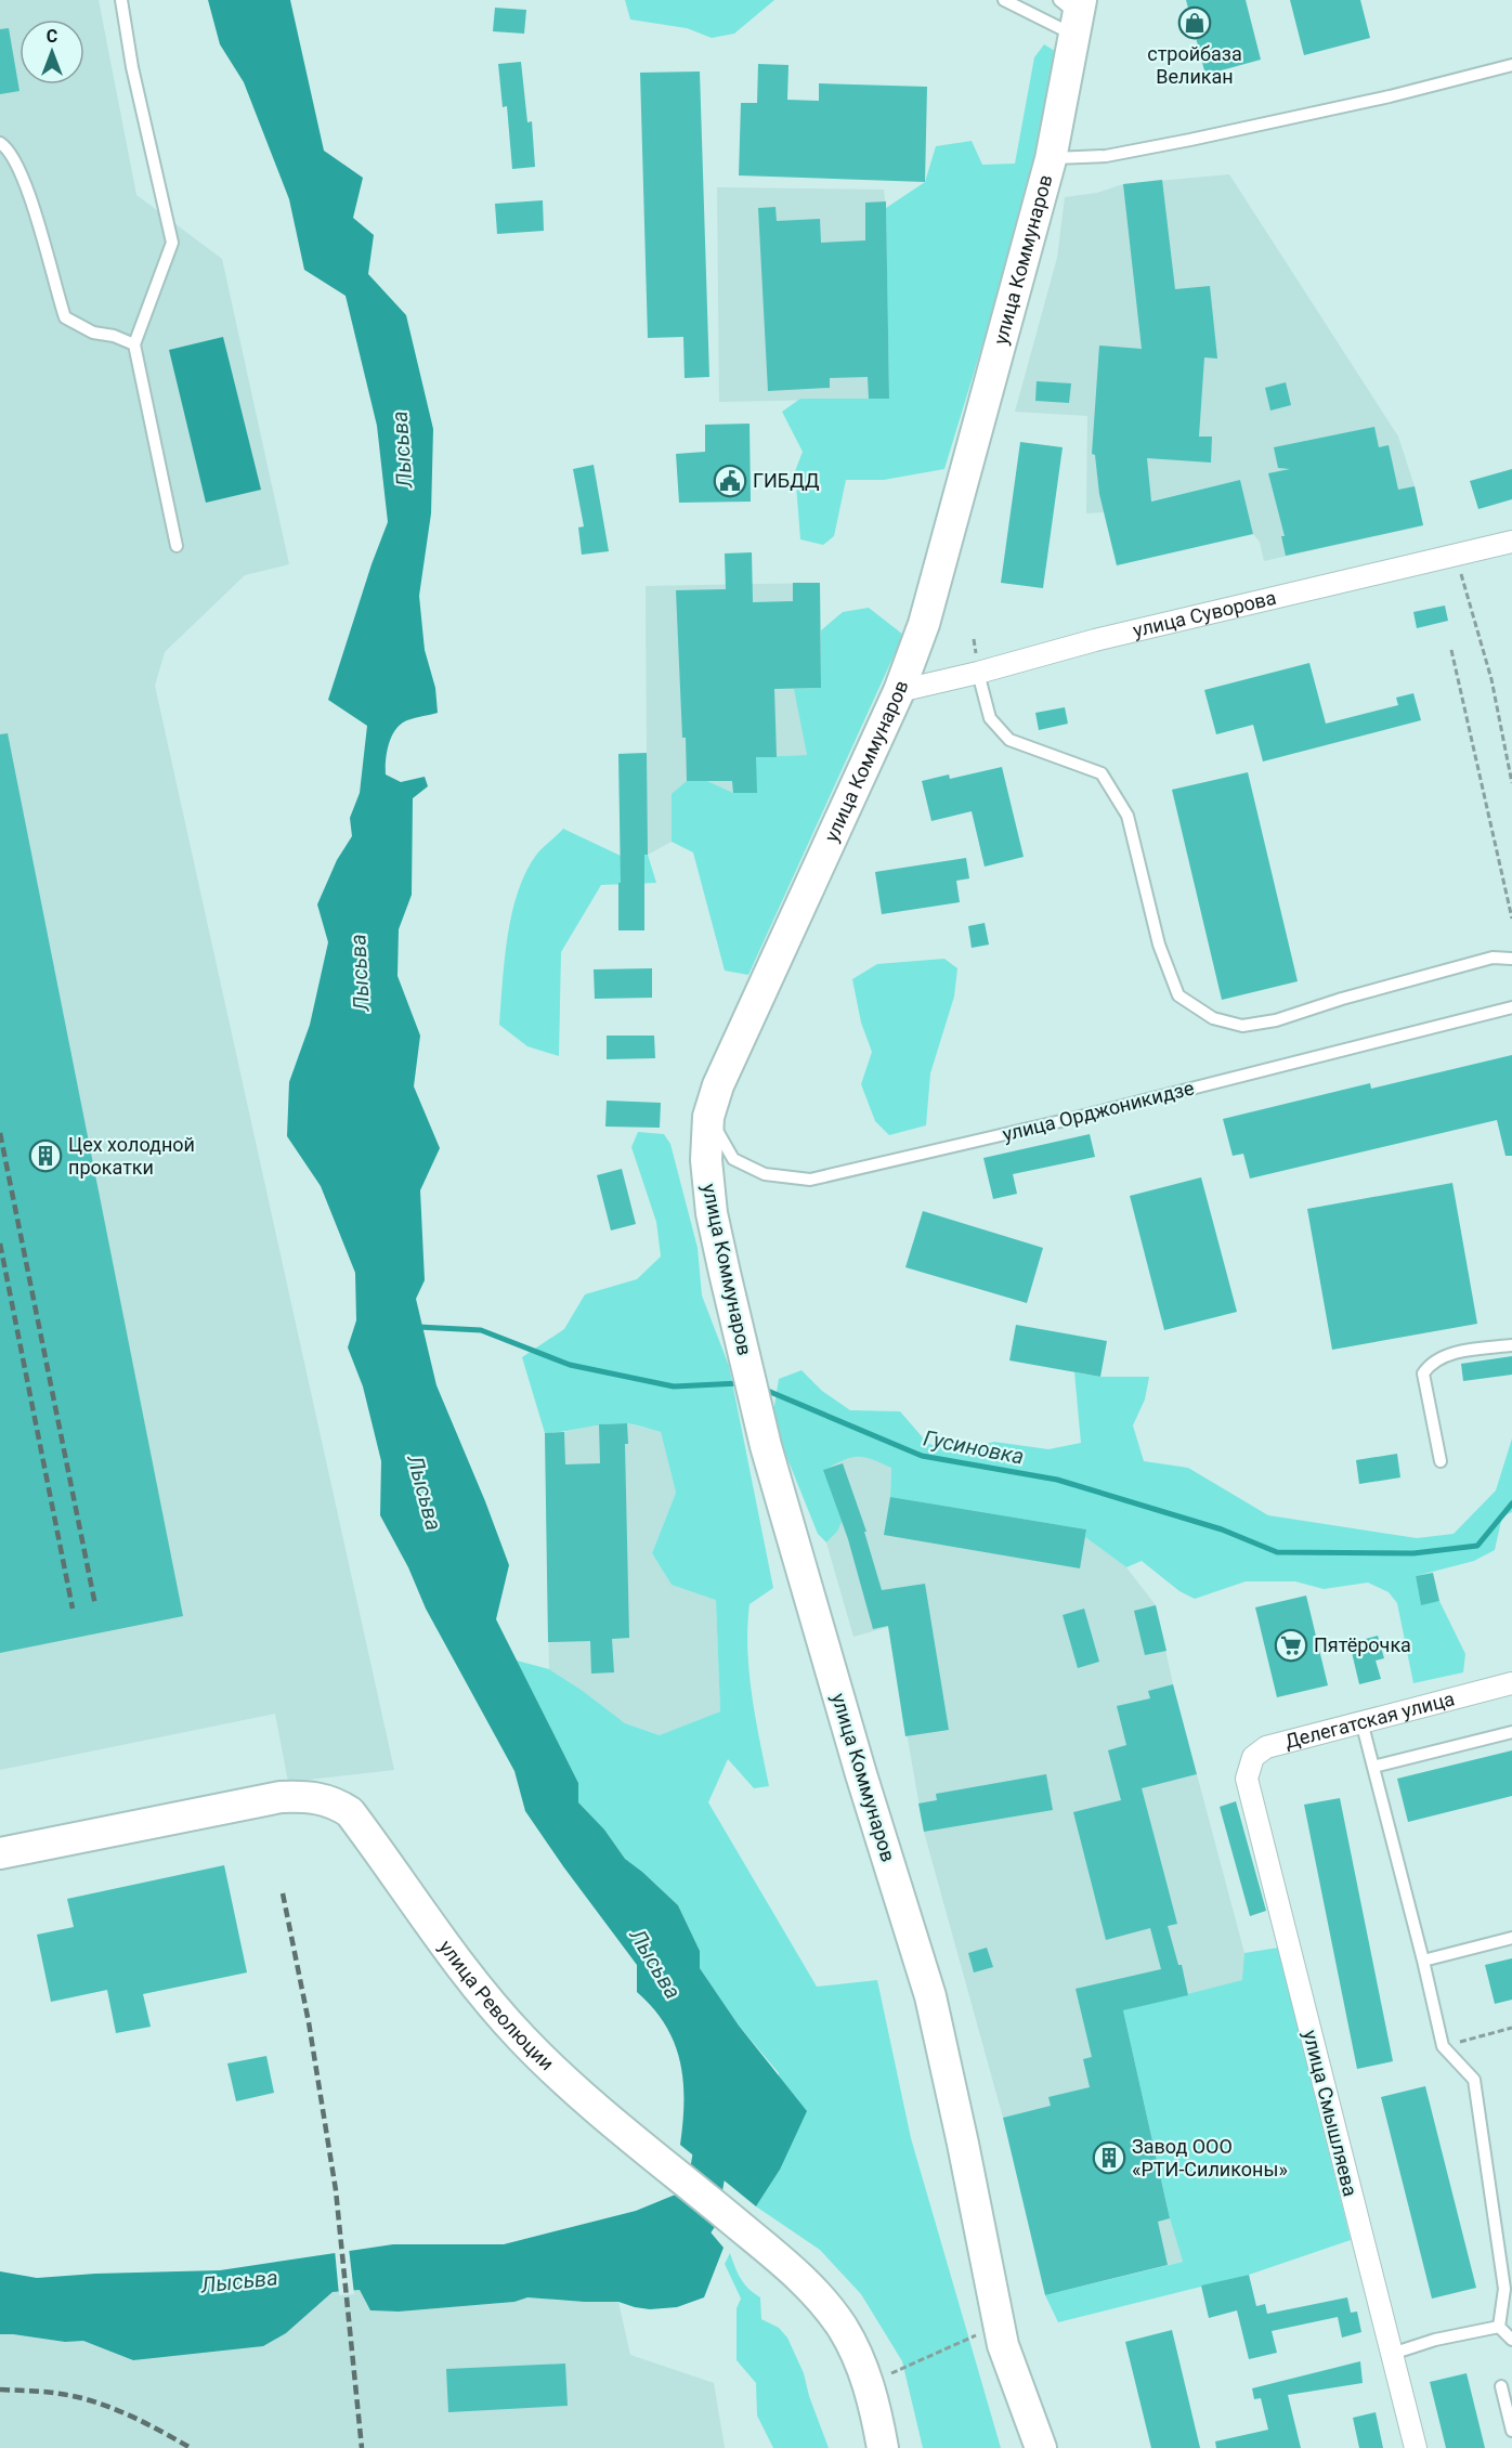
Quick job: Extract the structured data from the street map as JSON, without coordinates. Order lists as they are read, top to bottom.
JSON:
{
  "streets": {
    "main road": ["улица Коммунаров", "улица Революции"],
    "street": ["улица Суворова", "Делегатская улица", "улица Смышляева"],
    "lane": ["улица Орджоникидзе"]
  },
  "crossings": [
    ["улица Коммунаров", "улица Суворова"],
    ["улица Коммунаров", "улица Орджоникидзе"],
    ["Делегатская улица", "улица Смышляева"]
  ],
  "water": ["Лысьва", "Гусиновка"],
  "places": {
    "shop": ["стройбаза Великан"],
    "public building": ["ГИБДД"],
    "building": ["Цех холодной прокатки", "Завод ООО «РТИ-Силиконы»"],
    "supermarket": ["Пятёрочка"]
  },
  "north": "top"
}
